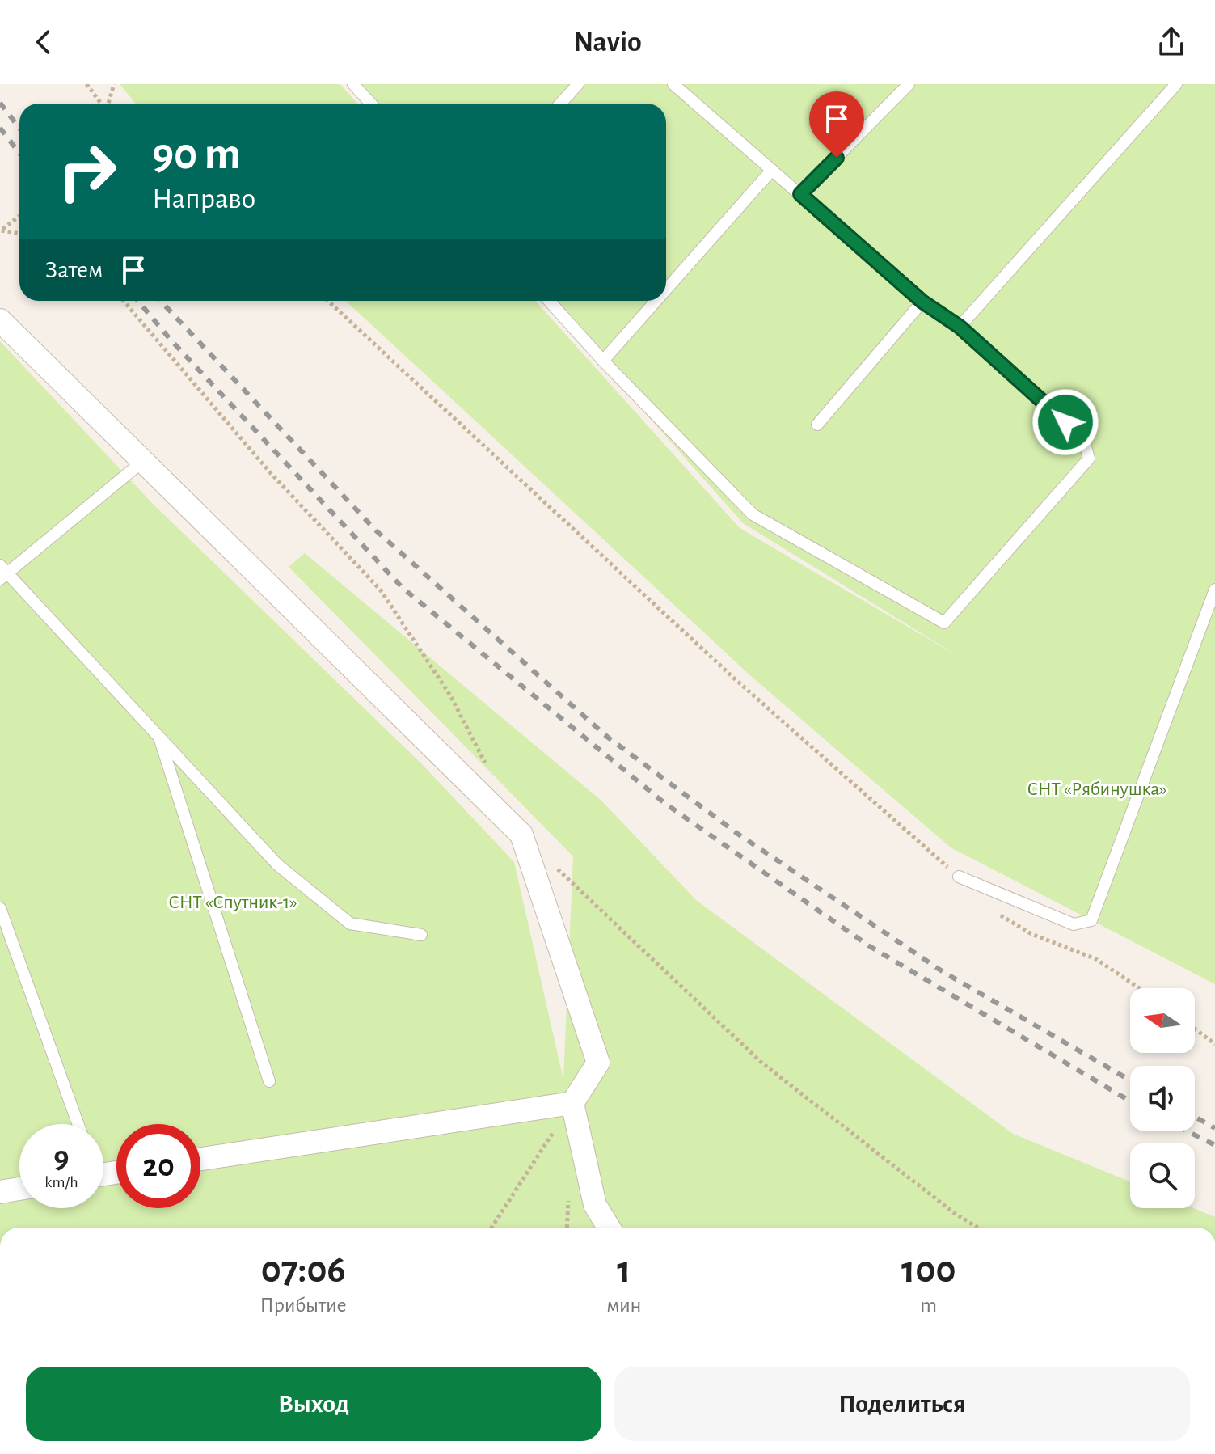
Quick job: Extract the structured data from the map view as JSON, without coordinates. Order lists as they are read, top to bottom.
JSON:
{
  "parks": ["СНТ «Рябинушка»", "СНТ «Спутник-1»"],
  "north": "left",
  "page": {
    "header": "Navio",
    "turn": ["90 m", "Направо"],
    "then": "Затем",
    "speed": "9 km/h",
    "limit": "20",
    "eta": [
      "07:06",
      "Прибытие",
      "1",
      "мин",
      "100",
      "m"
    ],
    "buttons": ["Выход", "Поделиться"]
  }
}
